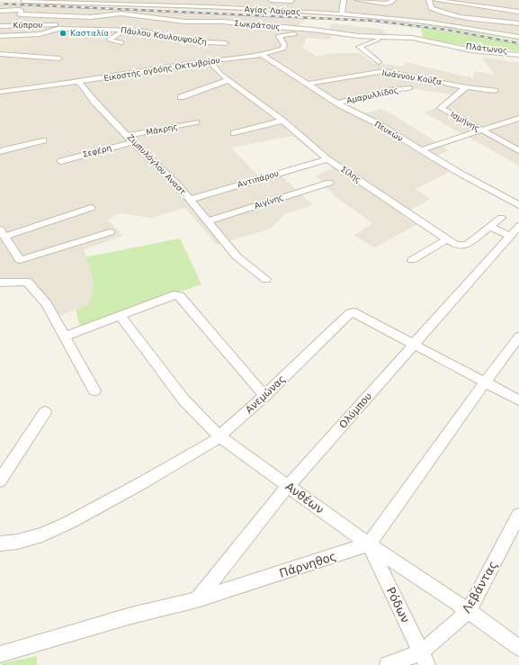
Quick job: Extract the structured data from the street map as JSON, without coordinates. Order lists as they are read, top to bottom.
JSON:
{
  "streets": {
    "street": [
      "Αγίας Λαύρας",
      "Κύπρου",
      "Σωκράτους",
      "Πάυλου Κουλουψούζη",
      "Πλάτωνος",
      "Εικοστής ογδόης Οκτωβρίου",
      "Ιωάννου Κούζα",
      "Αμαρυλλίδος",
      "Ισμήνης",
      "Μάκρης",
      "Πευκών",
      "Σεφέρη",
      "Ζιμπυλόγλου Αναστ.",
      "Σίλης",
      "Αντιπάρου",
      "Αιγίνης",
      "Ανεμώνας",
      "Ολύμπου",
      "Ανθέων",
      "Πάρνηθος",
      "Λεβάντας",
      "Ρόδων"
    ]
  },
  "crossings": [
    ["Κύπρου", "Πάυλου Κουλουψούζη"],
    ["Σωκράτους", "Πλάτωνος"],
    ["Εικοστής ογδόης Οκτωβρίου", "Πευκών"],
    ["Εικοστής ογδόης Οκτωβρίου", "Ζιμπυλόγλου Αναστ."],
    ["Εικοστής ογδόης Οκτωβρίου", "Σίλης"],
    ["Ιωάννου Κούζα", "Ισμήνης"],
    ["Ιωάννου Κούζα", "Πευκών"],
    ["Αμαρυλλίδος", "Πευκών"],
    ["Μάκρης", "Ζιμπυλόγλου Αναστ."],
    ["Σεφέρη", "Ζιμπυλόγλου Αναστ."],
    ["Ζιμπυλόγλου Αναστ.", "Αντιπάρου"],
    ["Ζιμπυλόγλου Αναστ.", "Αιγίνης"],
    ["Σίλης", "Αντιπάρου"],
    ["Ανεμώνας", "Ολύμπου"],
    ["Ανεμώνας", "Ανθέων"],
    ["Ολύμπου", "Ανθέων"],
    ["Ολύμπου", "Πάρνηθος"],
    ["Ανθέων", "Πάρνηθος"],
    ["Ανθέων", "Λεβάντας"],
    ["Ανθέων", "Ρόδων"],
    ["Πάρνηθος", "Ρόδων"],
    ["Λεβάντας", "Ρόδων"]
  ],
  "places": ["Κασταλία"]
}
